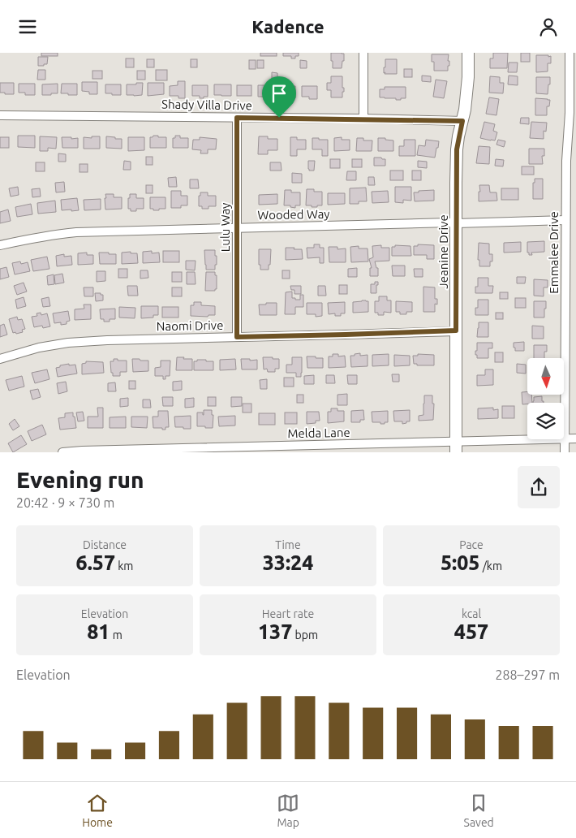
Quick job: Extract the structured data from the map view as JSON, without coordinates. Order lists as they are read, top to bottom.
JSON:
{
  "streets": {
    "street": [
      "Shady Villa Drive",
      "Wooded Way",
      "Lulu Way",
      "Jeanine Drive",
      "Emmalee Drive",
      "Naomi Drive",
      "Melda Lane"
    ]
  },
  "crossings": [
    ["Shady Villa Drive", "Lulu Way"],
    ["Shady Villa Drive", "Jeanine Drive"],
    ["Wooded Way", "Lulu Way"],
    ["Wooded Way", "Jeanine Drive"],
    ["Wooded Way", "Emmalee Drive"],
    ["Lulu Way", "Naomi Drive"],
    ["Jeanine Drive", "Naomi Drive"],
    ["Jeanine Drive", "Melda Lane"],
    ["Emmalee Drive", "Melda Lane"]
  ],
  "north": "bottom",
  "page": {
    "header": "Kadence",
    "heading": ["Evening run", "20:42 · 9 × 730 m"],
    "stats": [
      ["Distance", "6.57 km"],
      ["Time", "33:24"],
      ["Pace", "5:05 /km"],
      ["Elevation", "81 m"],
      ["Heart rate", "137 bpm"],
      ["kcal", "457"]
    ],
    "chart": ["Elevation", "288–297 m"],
    "tabs": ["Home", "Map", "Saved"]
  }
}
